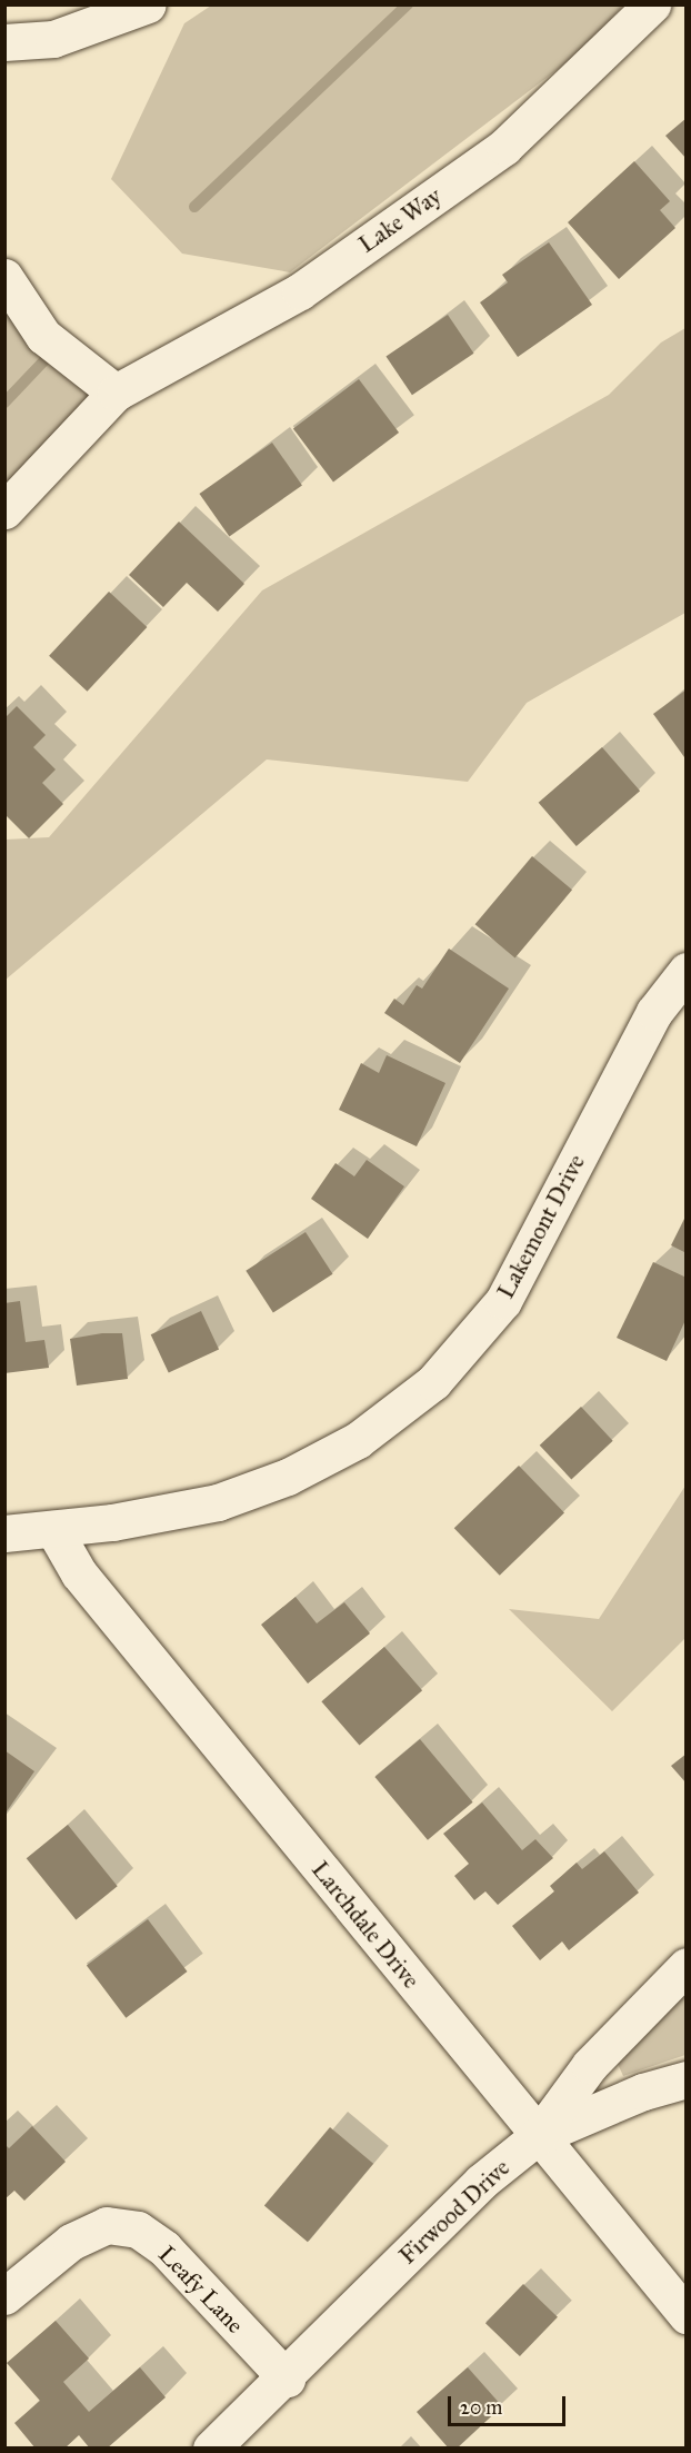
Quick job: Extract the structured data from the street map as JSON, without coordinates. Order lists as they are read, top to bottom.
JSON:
{
  "streets": {
    "street": [
      "Lake Way",
      "Lakemont Drive",
      "Larchdale Drive",
      "Firwood Drive",
      "Leafy Lane"
    ]
  },
  "crossings": [
    ["Lakemont Drive", "Larchdale Drive"],
    ["Larchdale Drive", "Firwood Drive"],
    ["Firwood Drive", "Leafy Lane"]
  ],
  "scale_bar": "20 m"
}
